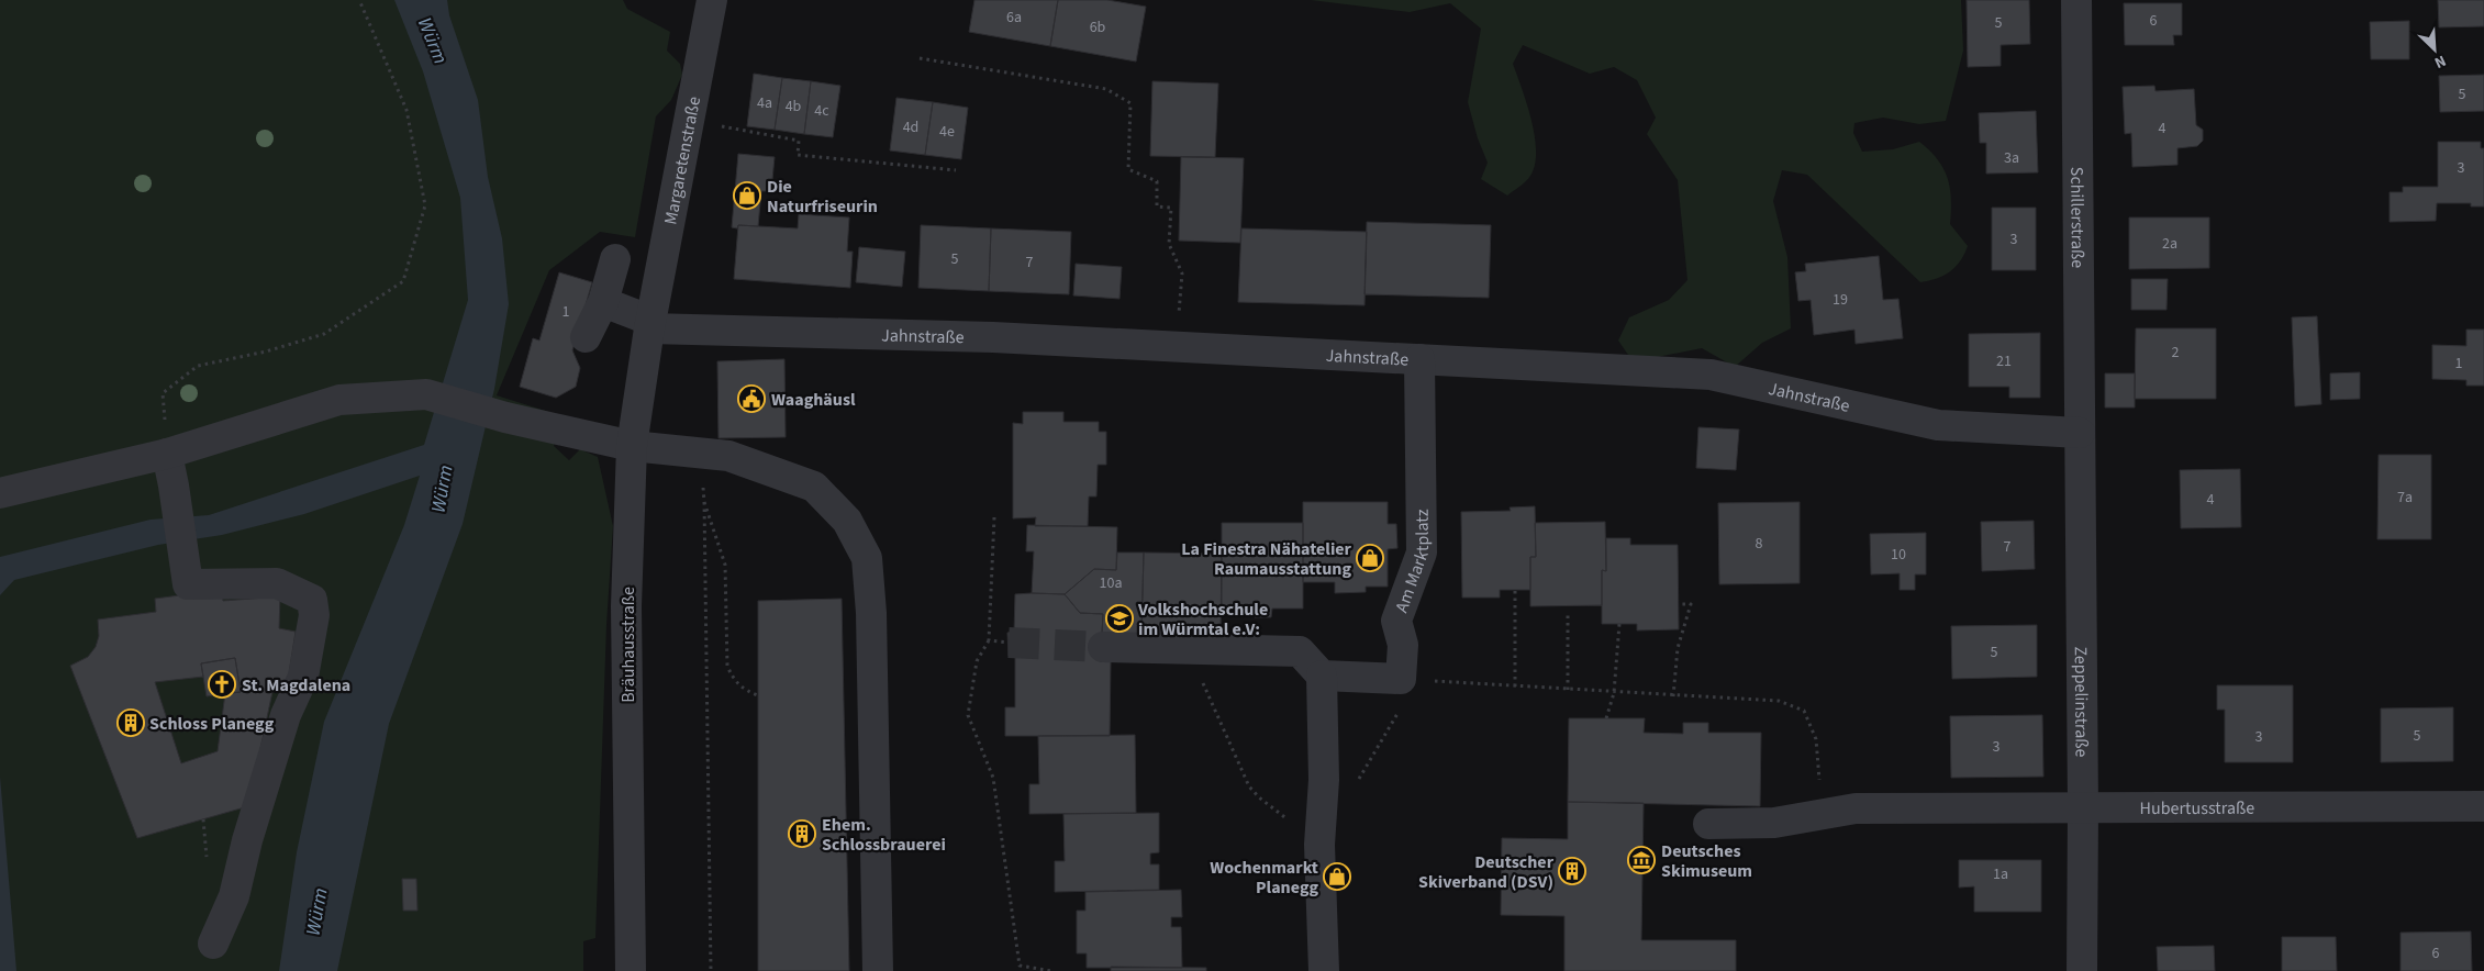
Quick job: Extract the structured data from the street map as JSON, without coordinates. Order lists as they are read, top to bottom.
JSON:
{
  "streets": {
    "street": [
      "Margaretenstraße",
      "Schillerstraße",
      "Jahnstraße",
      "Am Marktplatz",
      "Bräuhausstraße",
      "Zeppelinstraße",
      "Hubertusstraße"
    ]
  },
  "crossings": [
    ["Margaretenstraße", "Jahnstraße"],
    ["Margaretenstraße", "Bräuhausstraße"],
    ["Schillerstraße", "Jahnstraße"],
    ["Schillerstraße", "Zeppelinstraße"],
    ["Jahnstraße", "Am Marktplatz"],
    ["Jahnstraße", "Bräuhausstraße"],
    ["Jahnstraße", "Zeppelinstraße"],
    ["Zeppelinstraße", "Hubertusstraße"]
  ],
  "water": ["Würm"],
  "places": {
    "shop": ["Die Naturfriseurin", "La Finestra Nähatelier Raumausstattung", "Wochenmarkt Planegg"],
    "public building": ["Waaghäusl"],
    "school or university": ["Volkshochschule im Würmtal e.V:"],
    "church": ["St. Magdalena"],
    "building": ["Schloss Planegg", "Ehem. Schlossbrauerei", "Deutscher Skiverband (DSV)"],
    "museum": ["Deutsches Skimuseum"]
  },
  "house_numbers": [
    "6a",
    "6",
    "5",
    "6b",
    "5",
    "4a",
    "4b",
    "4c",
    "4d",
    "4",
    "4e",
    "3a",
    "3",
    "3",
    "2a",
    "5",
    "7",
    "19",
    "1",
    "2",
    "21",
    "1",
    "7a",
    "4",
    "8",
    "7",
    "10",
    "10a",
    "5",
    "5",
    "3",
    "3",
    "1a",
    "6"
  ],
  "north": "bottom right"
}
